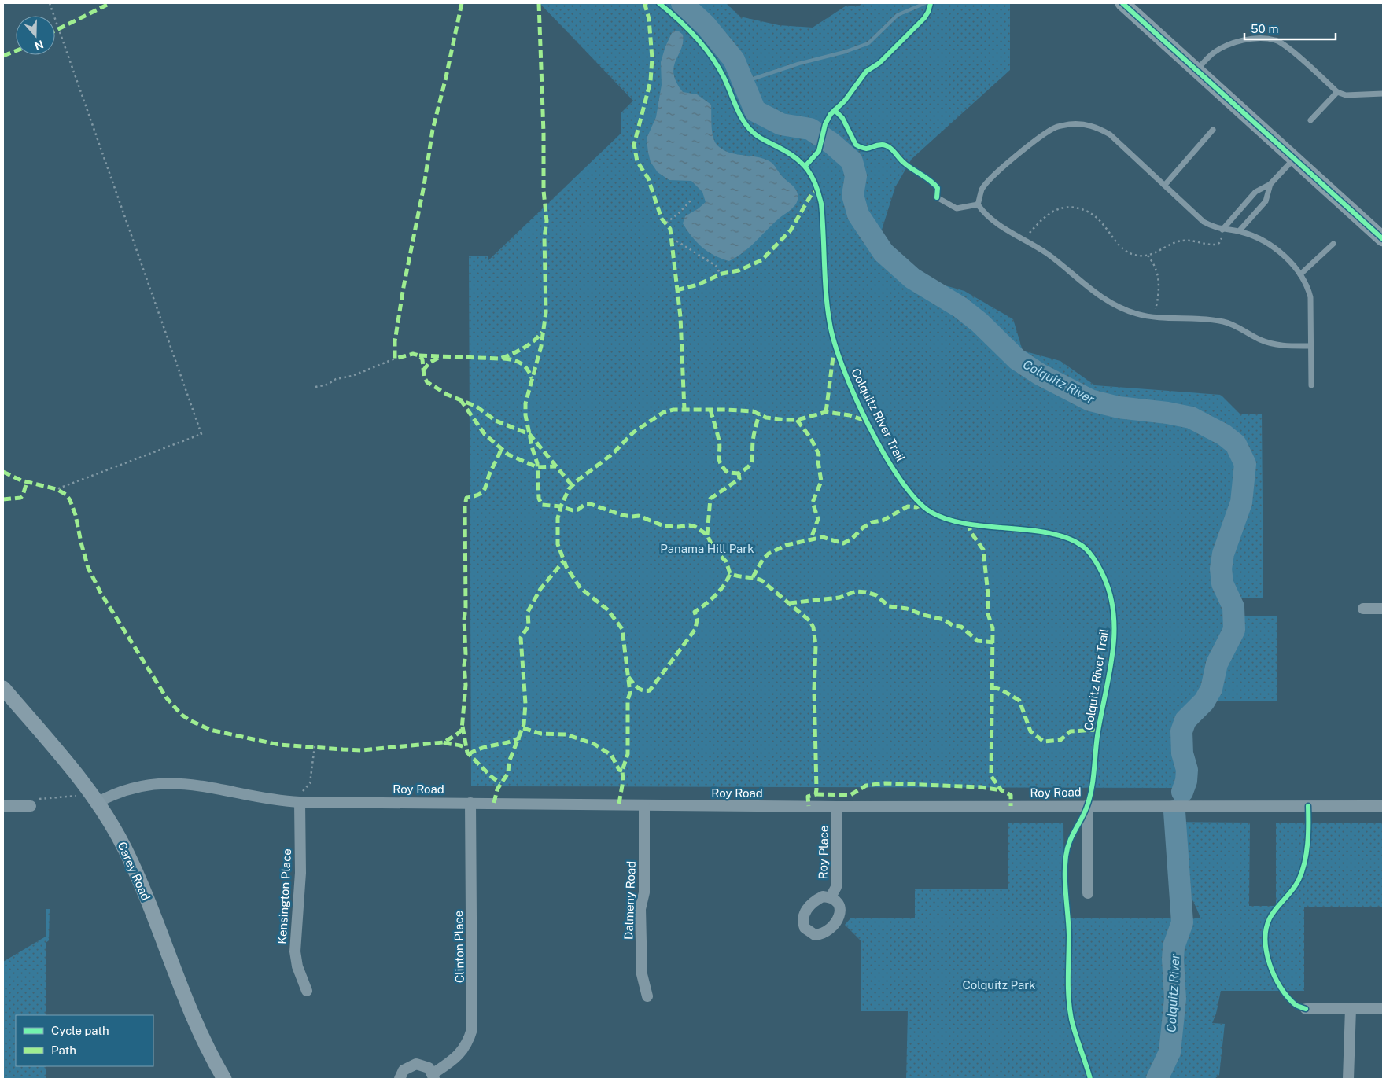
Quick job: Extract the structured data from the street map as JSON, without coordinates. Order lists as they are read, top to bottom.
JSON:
{
  "streets": {
    "street": [
      "Roy Road",
      "Roy Place",
      "Carey Road",
      "Kensington Place",
      "Dalmeny Road",
      "Clinton Place"
    ],
    "cycle path": ["Colquitz River Trail"]
  },
  "crossings": [
    ["Roy Road", "Roy Place"],
    ["Roy Road", "Carey Road"],
    ["Roy Road", "Kensington Place"],
    ["Roy Road", "Dalmeny Road"],
    ["Roy Road", "Clinton Place"]
  ],
  "water": ["Colquitz River"],
  "parks": ["Panama Hill Park", "Colquitz Park"],
  "legend": ["Cycle path", "Path"],
  "scale_bar": "50 m",
  "north": "bottom"
}
